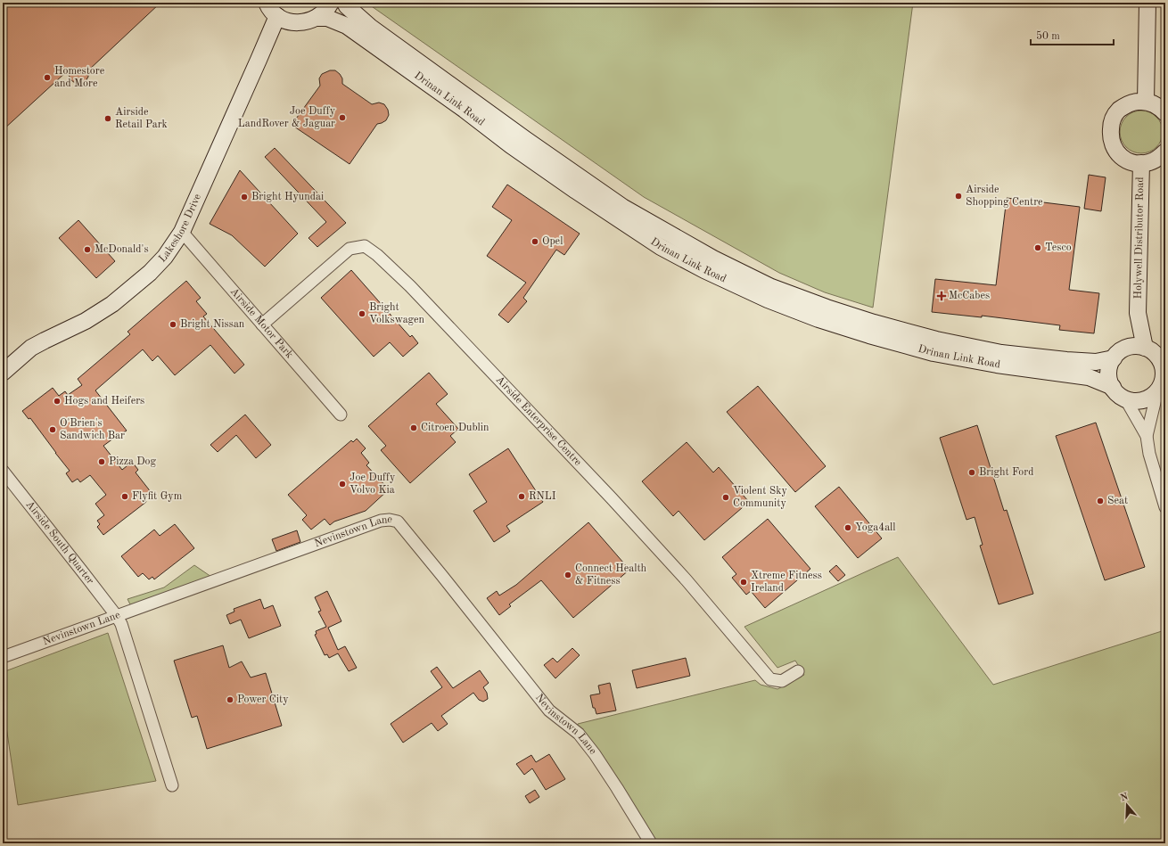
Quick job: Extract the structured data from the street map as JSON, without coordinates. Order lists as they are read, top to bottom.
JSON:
{
  "streets": {
    "main road": ["Drinan Link Road", "Lakeshore Drive", "Holywell Distributor Road"],
    "street": [
      "Airside Motor Park",
      "Airside Enterprise Centre",
      "Nevinstown Lane",
      "Airside South Quarter"
    ]
  },
  "crossings": [
    ["Drinan Link Road", "Holywell Distributor Road"],
    ["Lakeshore Drive", "Airside Motor Park"],
    ["Airside Motor Park", "Airside Enterprise Centre"],
    ["Nevinstown Lane", "Airside South Quarter"]
  ],
  "places": {
    "other": [
      "Homestore and More",
      "Joe Duffy LandRover & Jaguar",
      "Airside Retail Park",
      "Airside Shopping Centre",
      "Bright Hyundai",
      "Opel",
      "Tesco",
      "McDonald's",
      "Bright Volkswagen",
      "Bright Nissan",
      "Hogs and Heifers",
      "Citroen Dublin",
      "O'Brien's Sandwich Bar",
      "Pizza Dog",
      "Bright Ford",
      "Joe Duffy Volvo Kia",
      "Flyfit Gym",
      "RNLI",
      "Violent Sky Community",
      "Seat",
      "Yoga4all",
      "Connect Health & Fitness",
      "Xtreme Fitness Ireland",
      "Power City"
    ],
    "health": ["McCabes"]
  },
  "scale_bar": "50 m",
  "north": "top"
}
